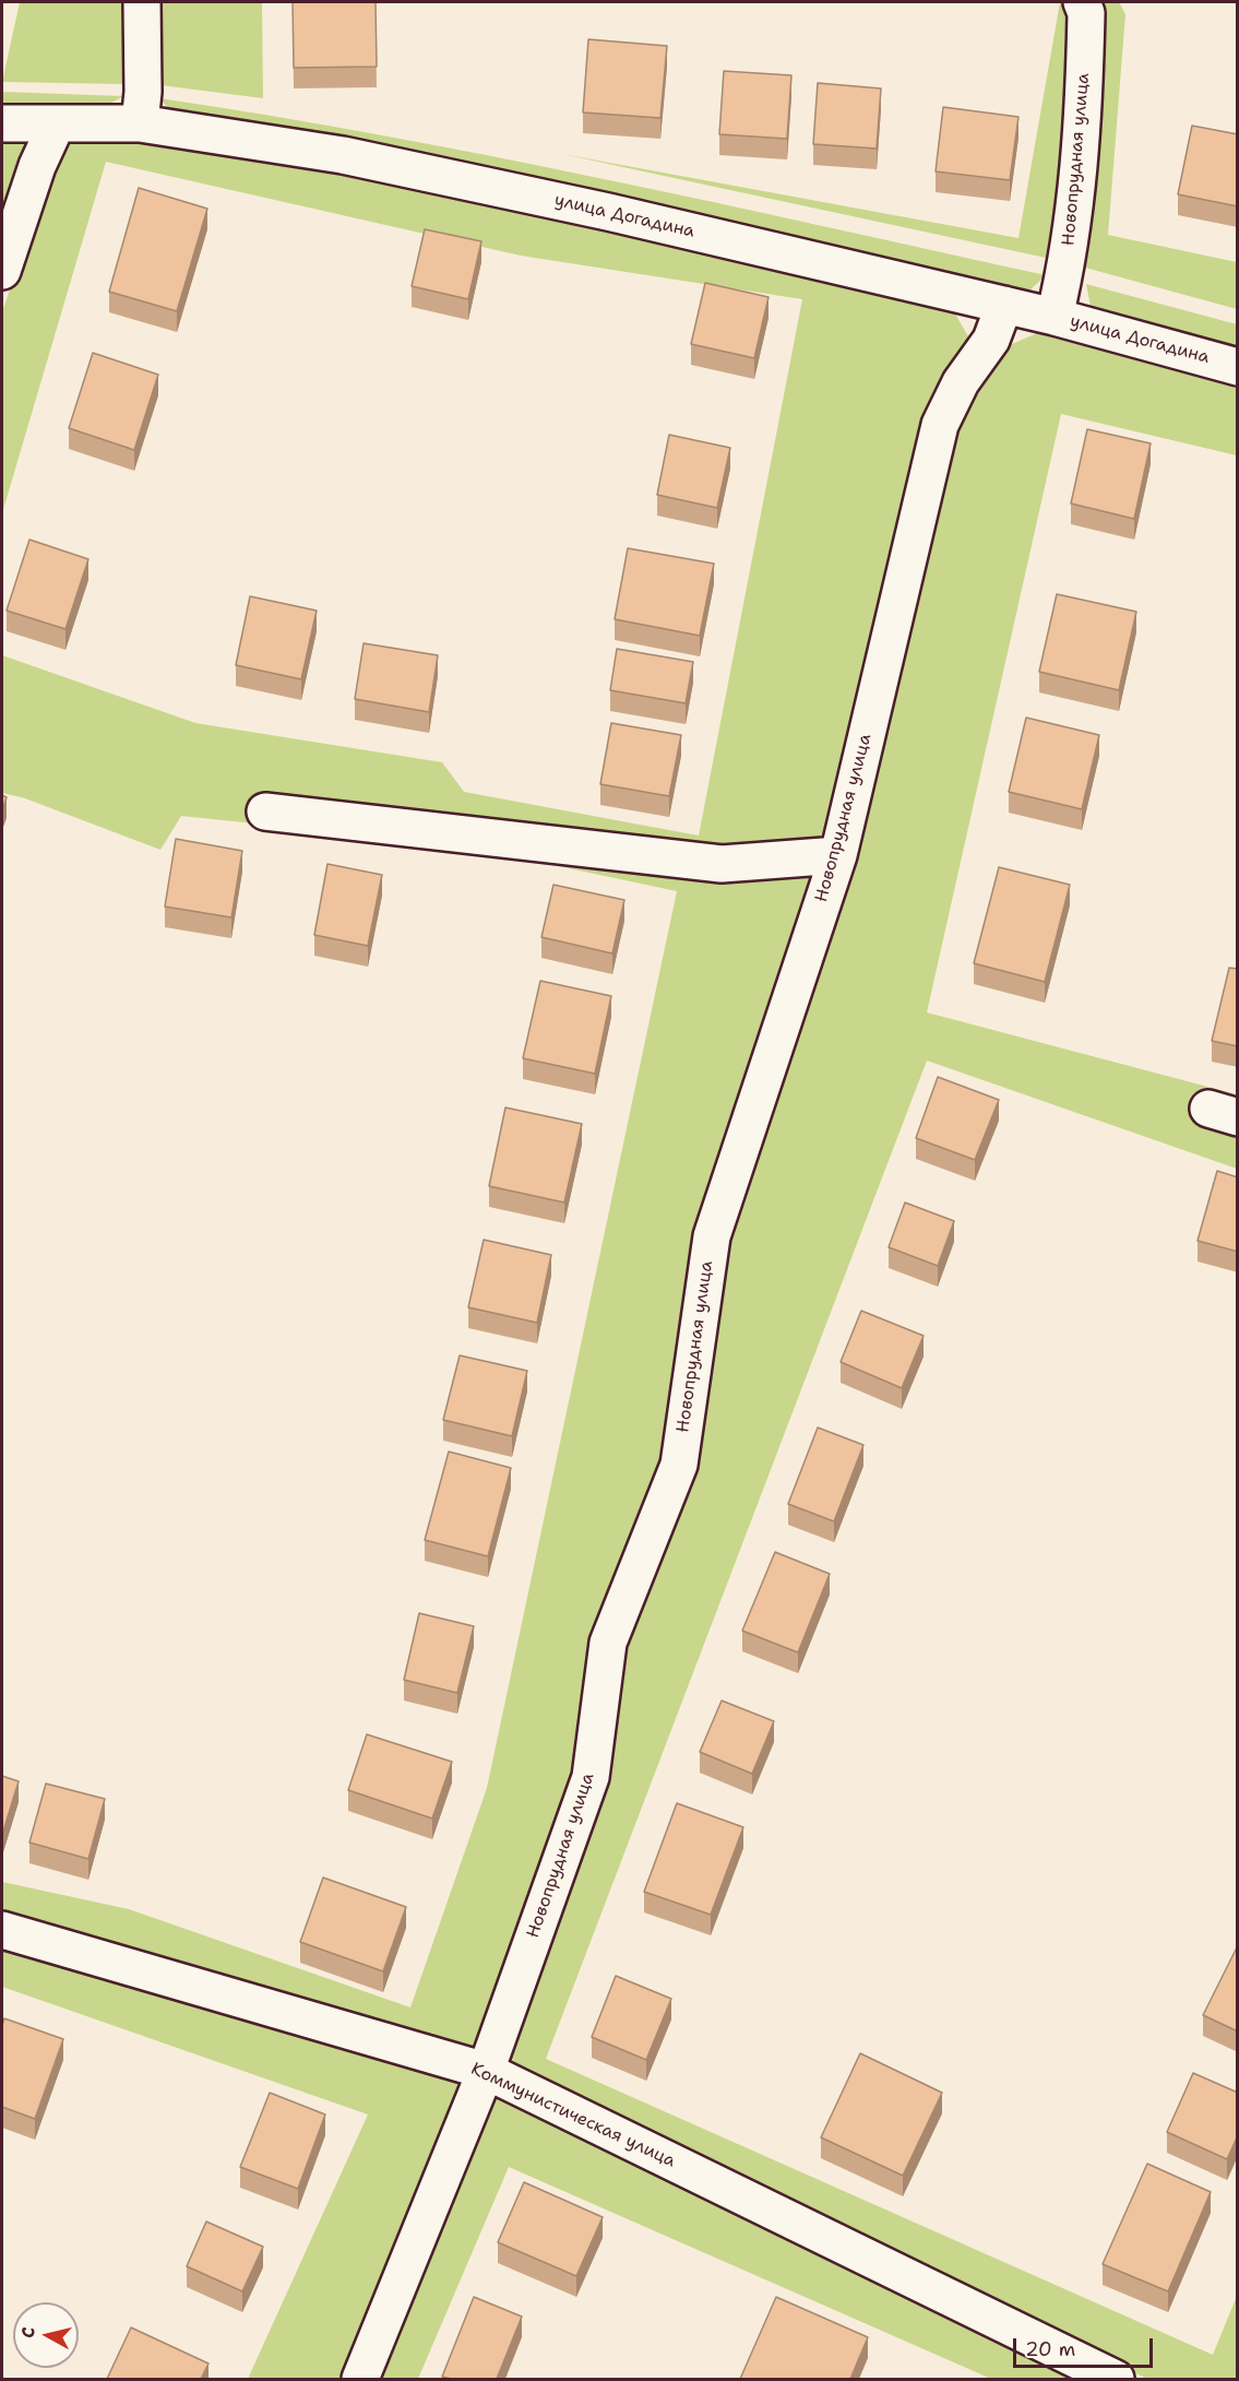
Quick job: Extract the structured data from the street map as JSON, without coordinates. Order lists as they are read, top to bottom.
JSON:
{
  "streets": {
    "street": ["Новопрудная улица", "улица Догадина", "Коммунистическая улица"]
  },
  "crossings": [
    ["Новопрудная улица", "улица Догадина"],
    ["Новопрудная улица", "Коммунистическая улица"]
  ],
  "scale_bar": "20 m",
  "north": "left"
}
